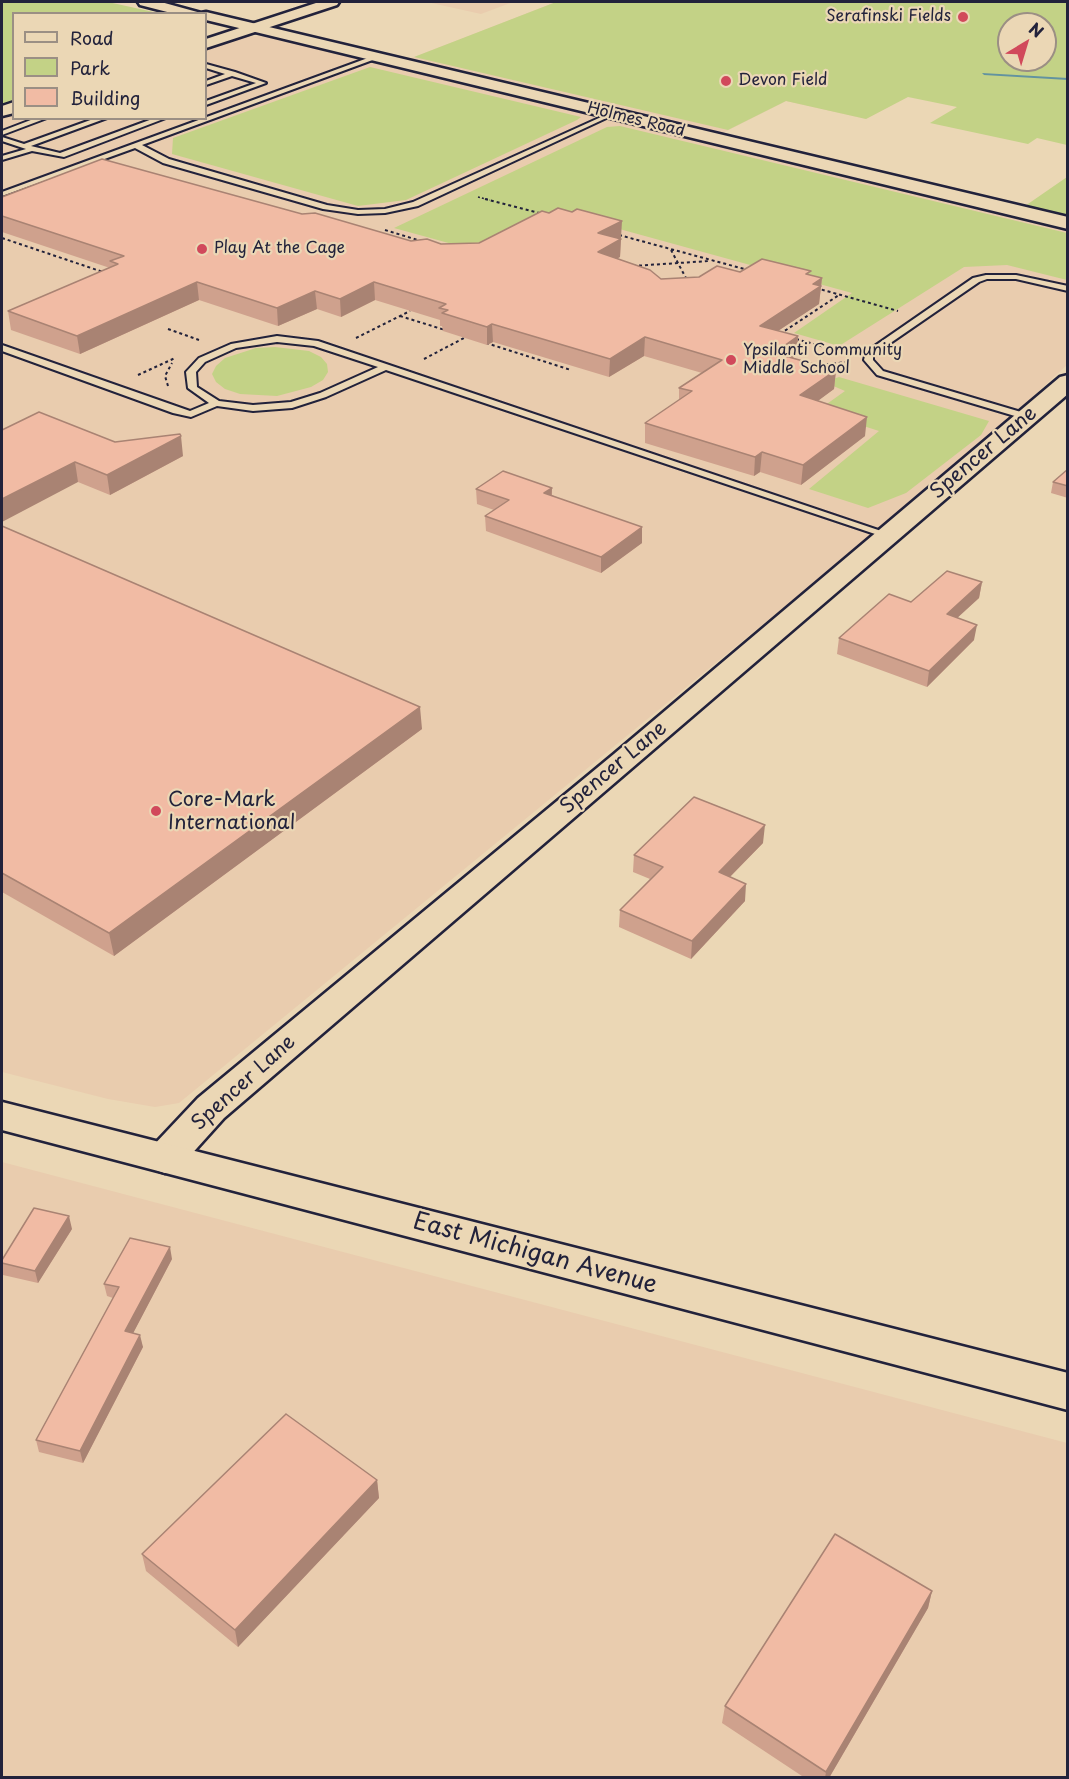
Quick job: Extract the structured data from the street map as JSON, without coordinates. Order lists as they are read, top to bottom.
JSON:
{
  "streets": {
    "main road": ["Holmes Road", "Spencer Lane", "East Michigan Avenue"]
  },
  "crossings": [
    ["Spencer Lane", "East Michigan Avenue"]
  ],
  "places": [
    "Serafinski Fields",
    "Devon Field",
    "Play At the Cage",
    "Ypsilanti Community Middle School",
    "Core-Mark International"
  ],
  "legend": ["Road", "Park", "Building"],
  "north": "top right"
}
